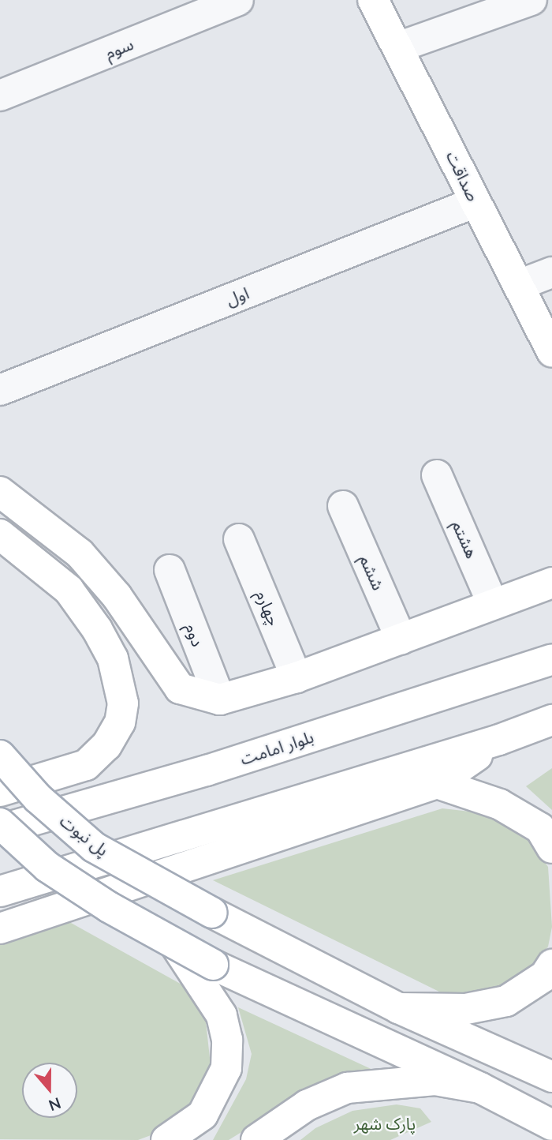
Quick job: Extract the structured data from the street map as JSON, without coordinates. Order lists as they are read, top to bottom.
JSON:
{
  "streets": {
    "main road": ["صداقت", "بلوار امامت", "پل نبوت"],
    "street": [
      "سوم",
      "اول",
      "هشتم",
      "ششم",
      "چهارم",
      "دوم"
    ]
  },
  "crossings": [
    ["صداقت", "اول"]
  ],
  "parks": ["پارک شهر"],
  "north": "bottom"
}
